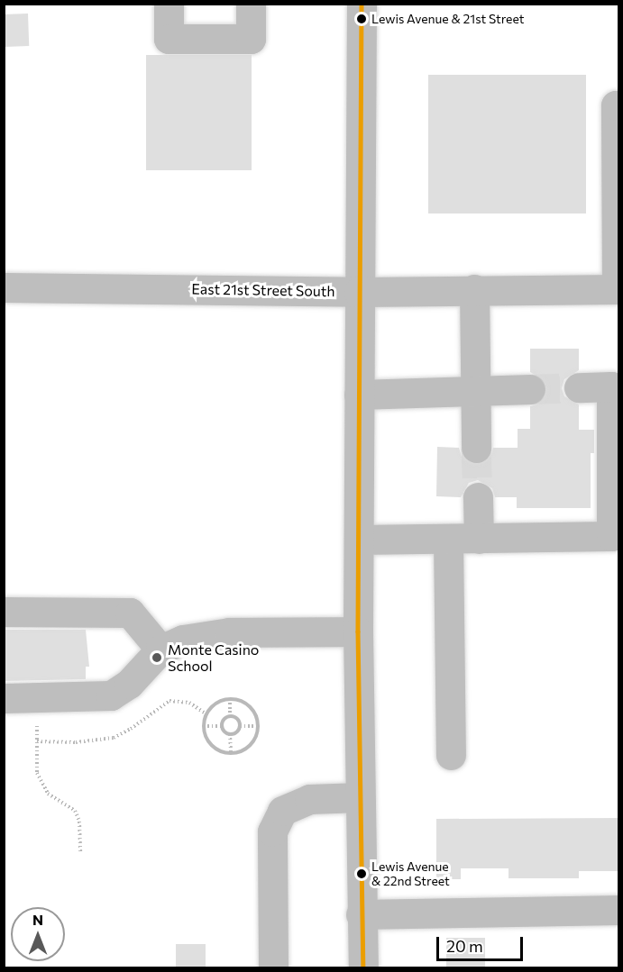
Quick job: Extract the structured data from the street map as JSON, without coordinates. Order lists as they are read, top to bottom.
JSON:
{
  "streets": {
    "main road": ["East 21st Street South"]
  },
  "places": ["Lewis Avenue & 21st Street", "Monte Casino School", "Lewis Avenue & 22nd Street"],
  "scale_bar": "20 m",
  "north": "top"
}
